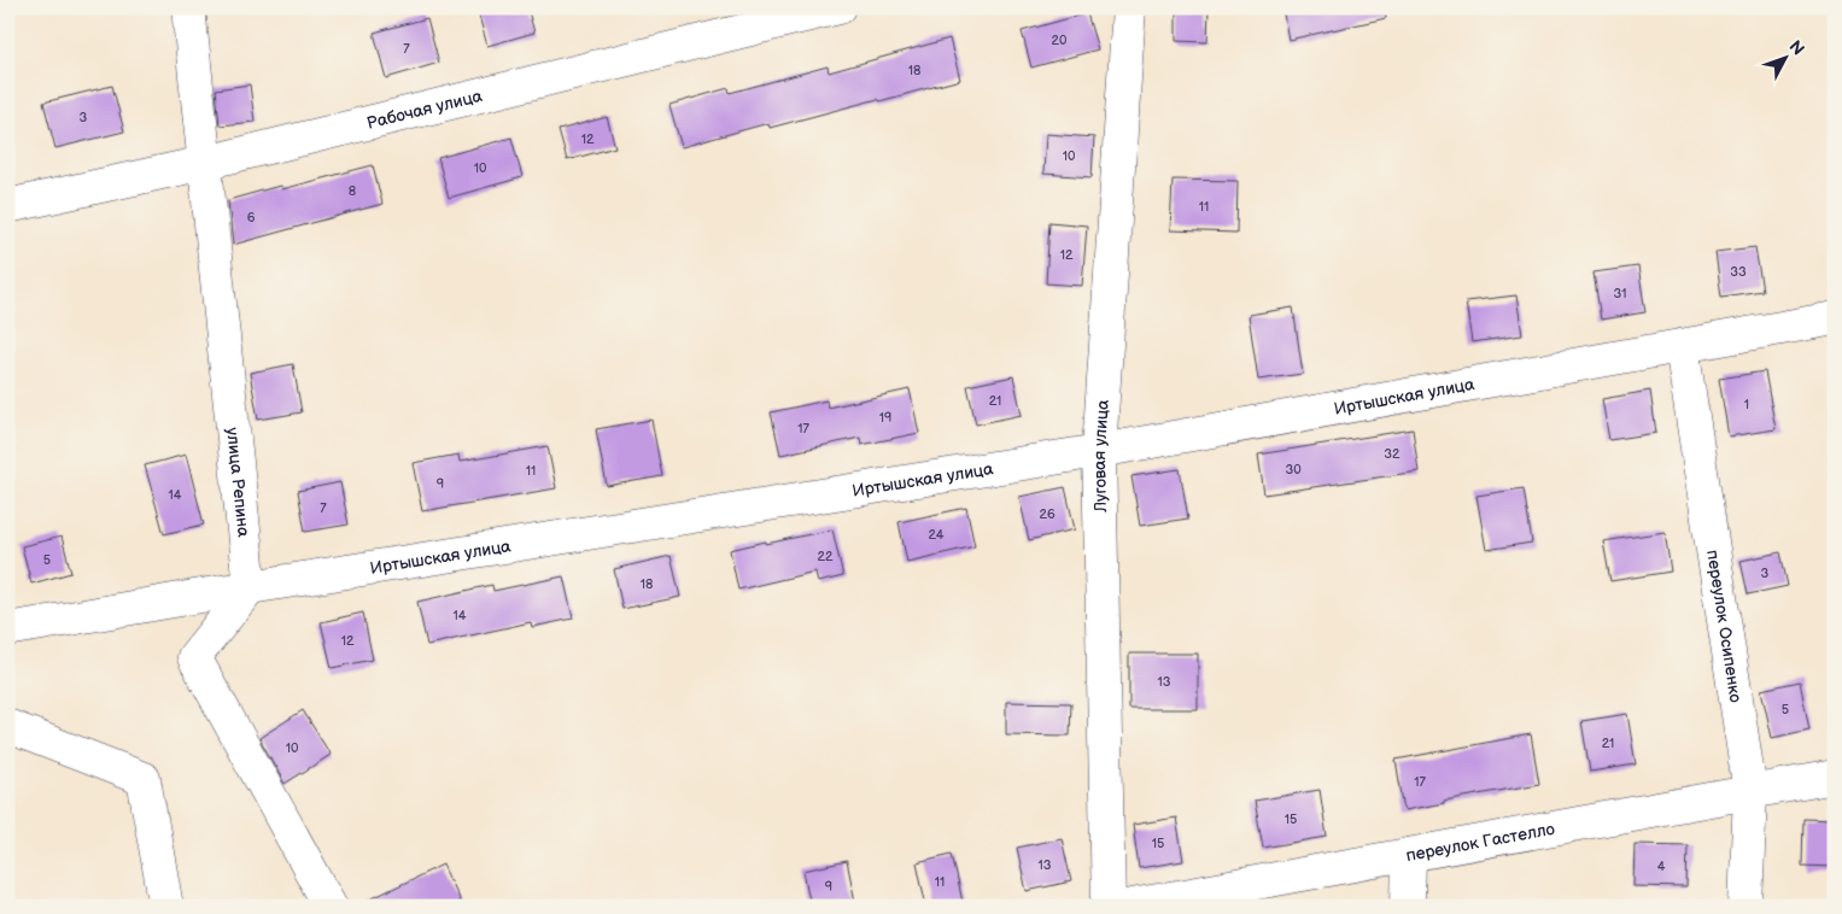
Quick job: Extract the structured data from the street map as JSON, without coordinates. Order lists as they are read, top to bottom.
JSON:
{
  "streets": {
    "street": [
      "Рабочая улица",
      "Иртышская улица",
      "Луговая улица",
      "улица Репина",
      "переулок Осипенко",
      "переулок Гастелло"
    ]
  },
  "crossings": [
    ["Рабочая улица", "улица Репина"],
    ["Иртышская улица", "Луговая улица"],
    ["Иртышская улица", "улица Репина"],
    ["Иртышская улица", "переулок Осипенко"],
    ["переулок Осипенко", "переулок Гастелло"]
  ],
  "house_numbers": [
    "20",
    "7",
    "18",
    "3",
    "12",
    "10",
    "10",
    "8",
    "11",
    "6",
    "12",
    "33",
    "31",
    "21",
    "1",
    "19",
    "17",
    "32",
    "30",
    "11",
    "9",
    "14",
    "7",
    "26",
    "24",
    "22",
    "5",
    "3",
    "18",
    "14",
    "12",
    "13",
    "5",
    "21",
    "10",
    "17",
    "15",
    "15",
    "13",
    "4",
    "11",
    "9"
  ],
  "north": "top right"
}
